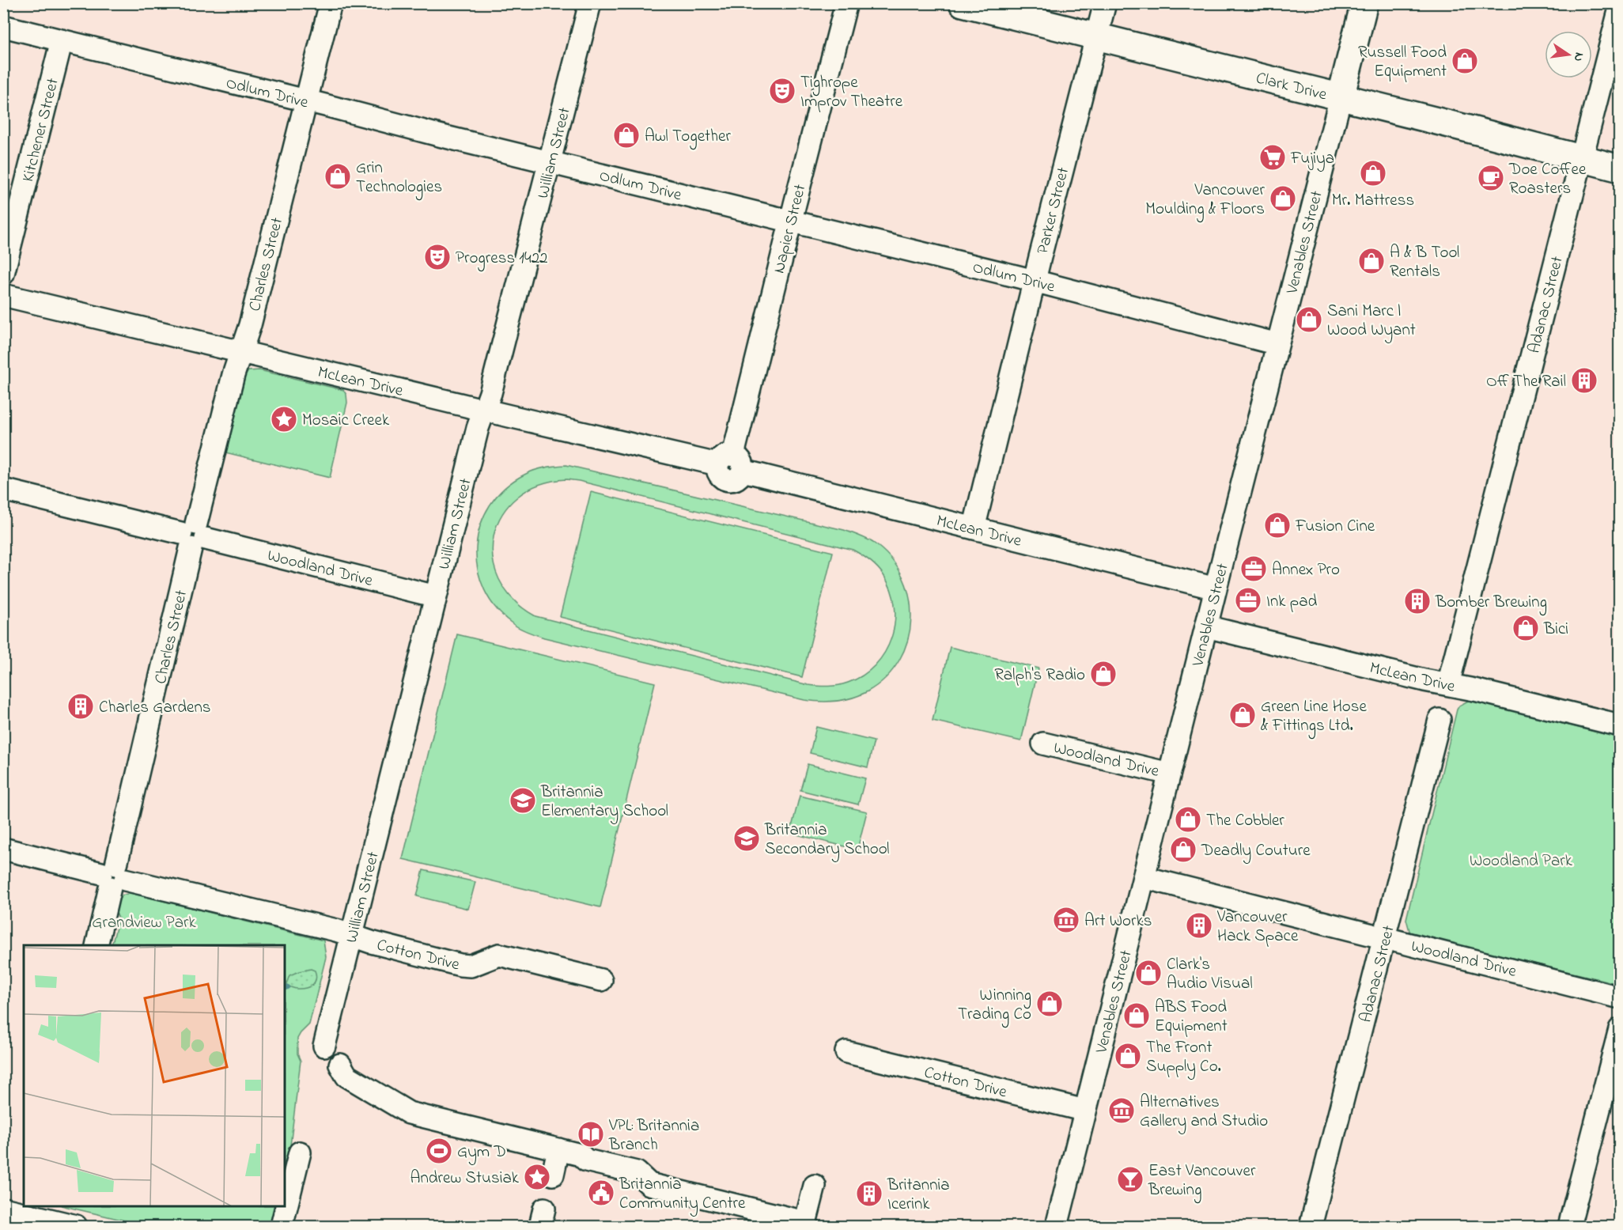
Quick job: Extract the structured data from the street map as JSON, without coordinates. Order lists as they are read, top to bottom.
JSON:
{
  "streets": {
    "main road": ["Clark Drive", "Venables Street"],
    "street": [
      "Odlum Drive",
      "Kitchener Street",
      "William Street",
      "Parker Street",
      "Napier Street",
      "Charles Street",
      "Adanac Street",
      "McLean Drive",
      "Woodland Drive",
      "Cotton Drive"
    ]
  },
  "crossings": [
    ["Clark Drive", "Parker Street"],
    ["Clark Drive", "Venables Street"],
    ["Clark Drive", "Adanac Street"],
    ["Odlum Drive", "Kitchener Street"],
    ["Odlum Drive", "William Street"],
    ["Odlum Drive", "Parker Street"],
    ["Odlum Drive", "Napier Street"],
    ["Odlum Drive", "Venables Street"],
    ["Odlum Drive", "Charles Street"],
    ["William Street", "McLean Drive"],
    ["William Street", "Woodland Drive"],
    ["William Street", "Cotton Drive"],
    ["Parker Street", "McLean Drive"],
    ["Napier Street", "McLean Drive"],
    ["Venables Street", "McLean Drive"],
    ["Venables Street", "Woodland Drive"],
    ["Venables Street", "Cotton Drive"],
    ["Charles Street", "McLean Drive"],
    ["Charles Street", "Woodland Drive"],
    ["Charles Street", "Cotton Drive"],
    ["Adanac Street", "McLean Drive"],
    ["Adanac Street", "Woodland Drive"]
  ],
  "parks": ["Woodland Park", "Grandview Park"],
  "places": {
    "shop": [
      "Russell Food Equipment",
      "Awl Together",
      "Mr. Mattress",
      "Grin Technologies",
      "Vancouver Moulding & Floors",
      "A & B Tool Rentals",
      "Sani Marc | Wood Wyant",
      "Fusion Cine",
      "Bici",
      "Ralph's Radio",
      "Green Line Hose & Fittings Ltd.",
      "The Cobbler",
      "Deadly Couture",
      "Clark's Audio Visual",
      "Winning Trading Co",
      "ABS Food Equipment",
      "The Front Supply Co."
    ],
    "theatre": ["Tighrope Improv Theatre", "Progress 1422"],
    "supermarket": ["Fujiya"],
    "cafe": ["Doe Coffee Roasters"],
    "building": [
      "Off The Rail",
      "Bomber Brewing",
      "Charles Gardens",
      "Vancouver Hack Space",
      "Britannia Icerink"
    ],
    "place": ["Mosaic Creek", "Andrew Stusiak"],
    "office": ["Annex Pro", "Ink pad"],
    "school or university": ["Britannia Elementary School", "Britannia Secondary School"],
    "museum": ["Art Works", "Alternatives Gallery and Studio"],
    "library": ["VPL: Britannia Branch"],
    "sports": ["Gym D"],
    "bar": ["East Vancouver Brewing"],
    "public building": ["Britannia Community Centre"]
  },
  "north": "right"
}
